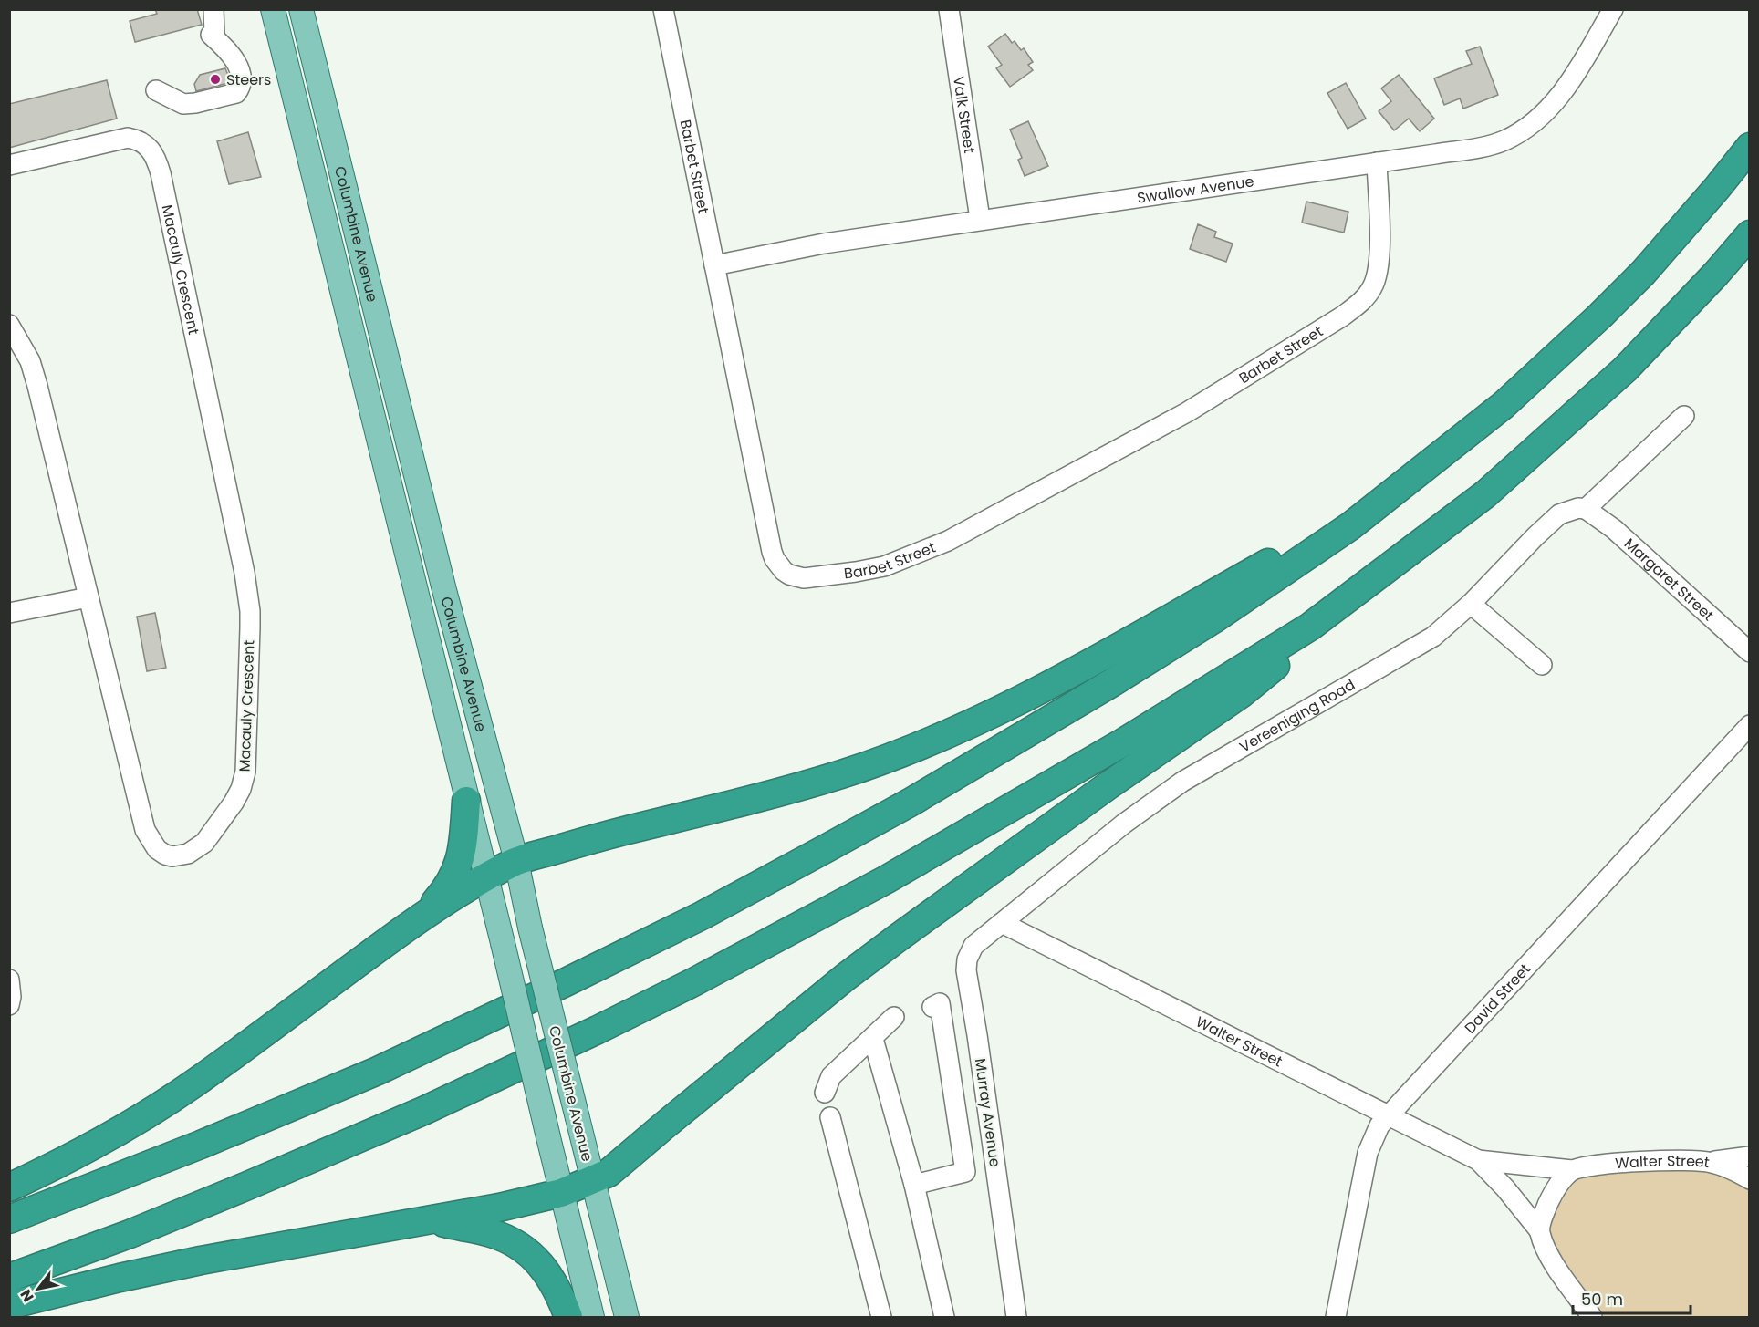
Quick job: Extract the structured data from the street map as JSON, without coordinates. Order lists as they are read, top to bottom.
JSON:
{
  "streets": {
    "main road": ["Columbine Avenue"],
    "street": [
      "Valk Street",
      "Barbet Street",
      "Swallow Avenue",
      "Macauly Crescent",
      "Margaret Street",
      "Vereeniging Road",
      "David Street",
      "Walter Street",
      "Murray Avenue"
    ]
  },
  "crossings": [
    ["Valk Street", "Swallow Avenue"],
    ["Barbet Street", "Swallow Avenue"],
    ["Margaret Street", "Vereeniging Road"],
    ["Vereeniging Road", "Walter Street"],
    ["Vereeniging Road", "Murray Avenue"],
    ["David Street", "Walter Street"],
    ["Walter Street", "Murray Avenue"]
  ],
  "places": ["Steers"],
  "scale_bar": "50 m",
  "north": "bottom left"
}
